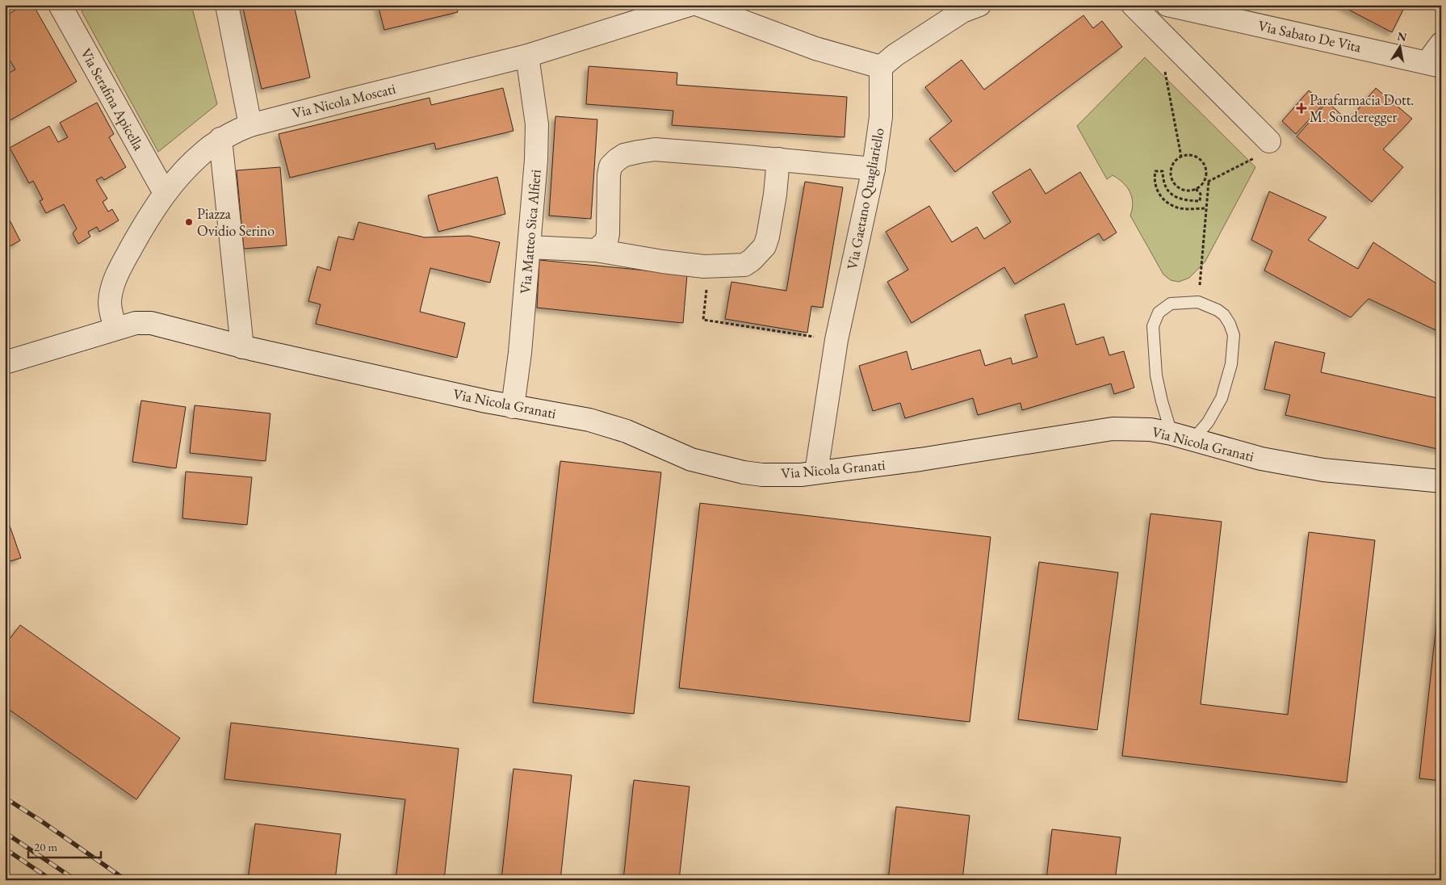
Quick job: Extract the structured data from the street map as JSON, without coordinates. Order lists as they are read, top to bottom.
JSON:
{
  "streets": {
    "street": [
      "Via Sabato De Vita",
      "Via Serafina Apicella",
      "Via Nicola Moscati",
      "Via Gaetano Quagliariello",
      "Via Matteo Sica Alfieri",
      "Via Nicola Granati"
    ]
  },
  "crossings": [
    ["Via Serafina Apicella", "Via Nicola Moscati"],
    ["Via Nicola Moscati", "Via Matteo Sica Alfieri"],
    ["Via Nicola Moscati", "Via Nicola Granati"],
    ["Via Gaetano Quagliariello", "Via Nicola Granati"],
    ["Via Matteo Sica Alfieri", "Via Nicola Granati"]
  ],
  "places": {
    "health": ["Parafarmacia Dott. M. Sonderegger"],
    "other": ["Piazza Ovidio Serino"]
  },
  "scale_bar": "20 m",
  "north": "top"
}
